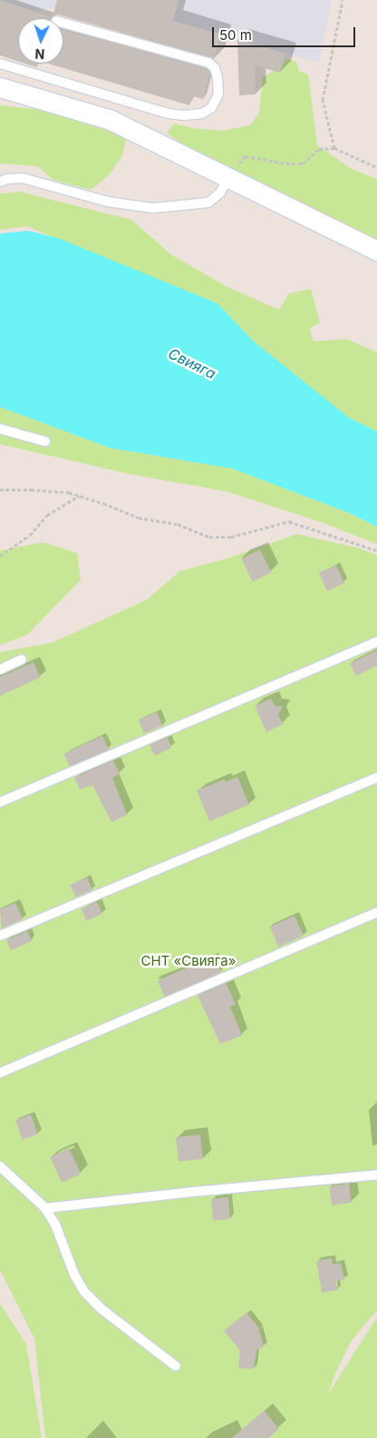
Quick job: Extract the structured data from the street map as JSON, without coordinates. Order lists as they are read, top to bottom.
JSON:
{
  "water": ["Свияга"],
  "parks": ["СНТ «Свияга»"],
  "scale_bar": "50 m",
  "north": "bottom"
}
